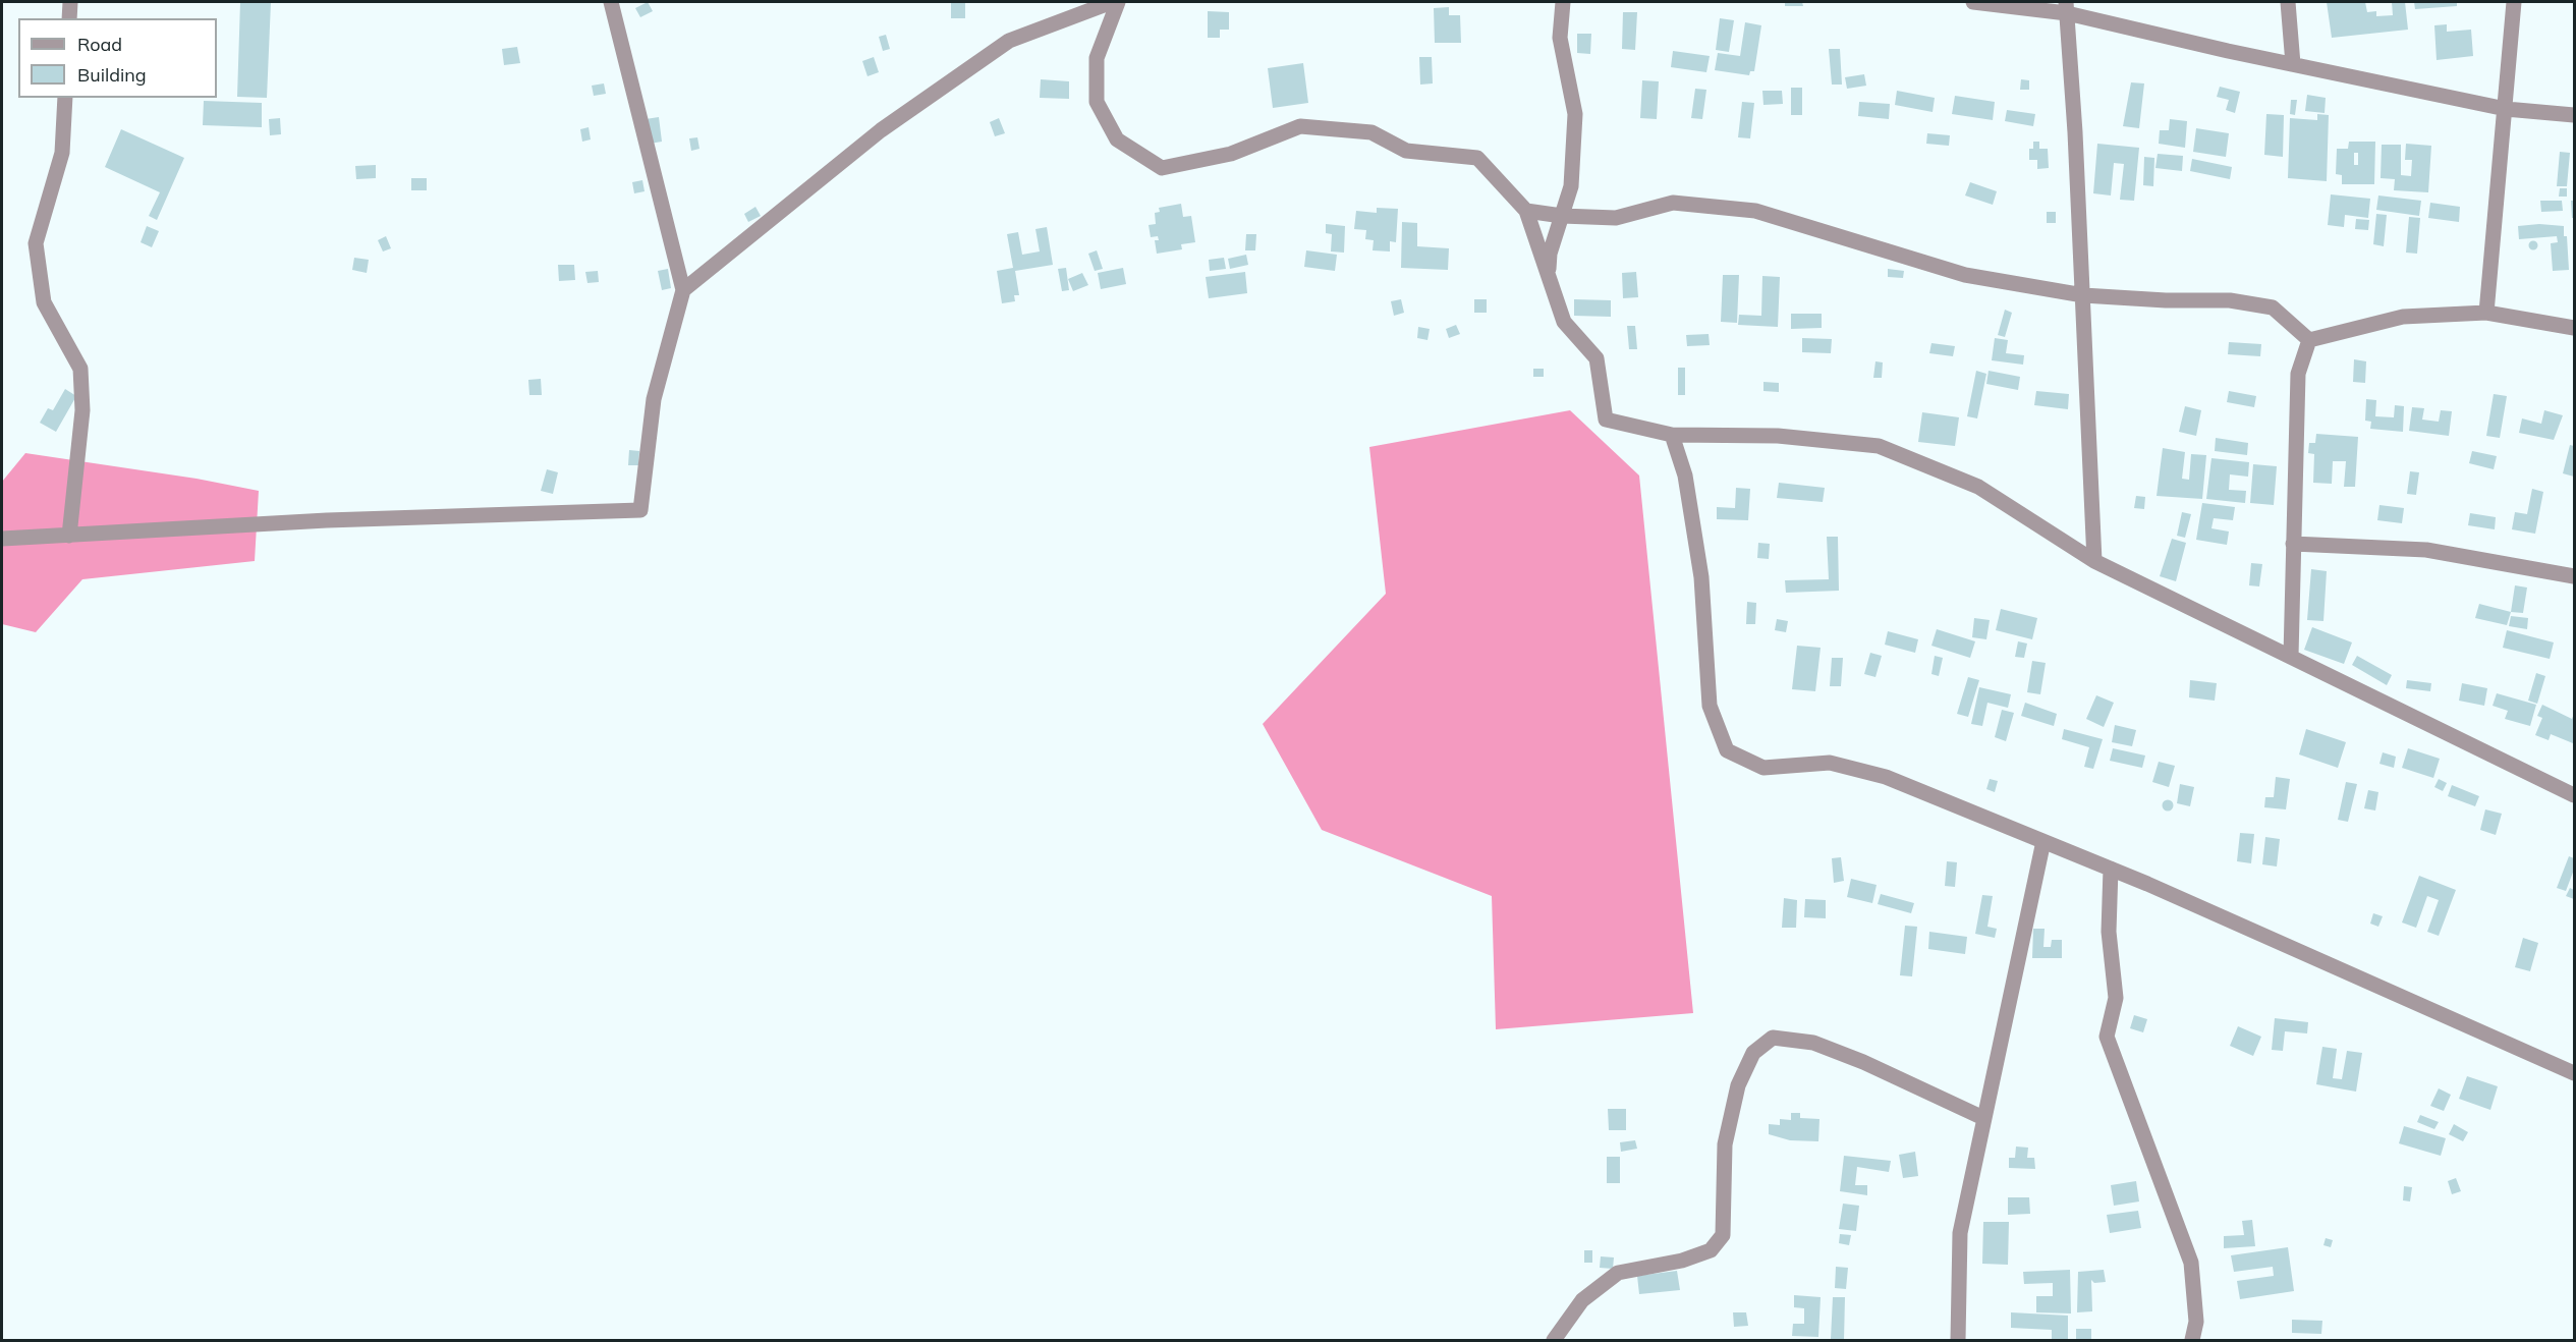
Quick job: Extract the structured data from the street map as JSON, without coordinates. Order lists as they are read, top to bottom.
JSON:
{
  "legend": ["Road", "Building"]
}
